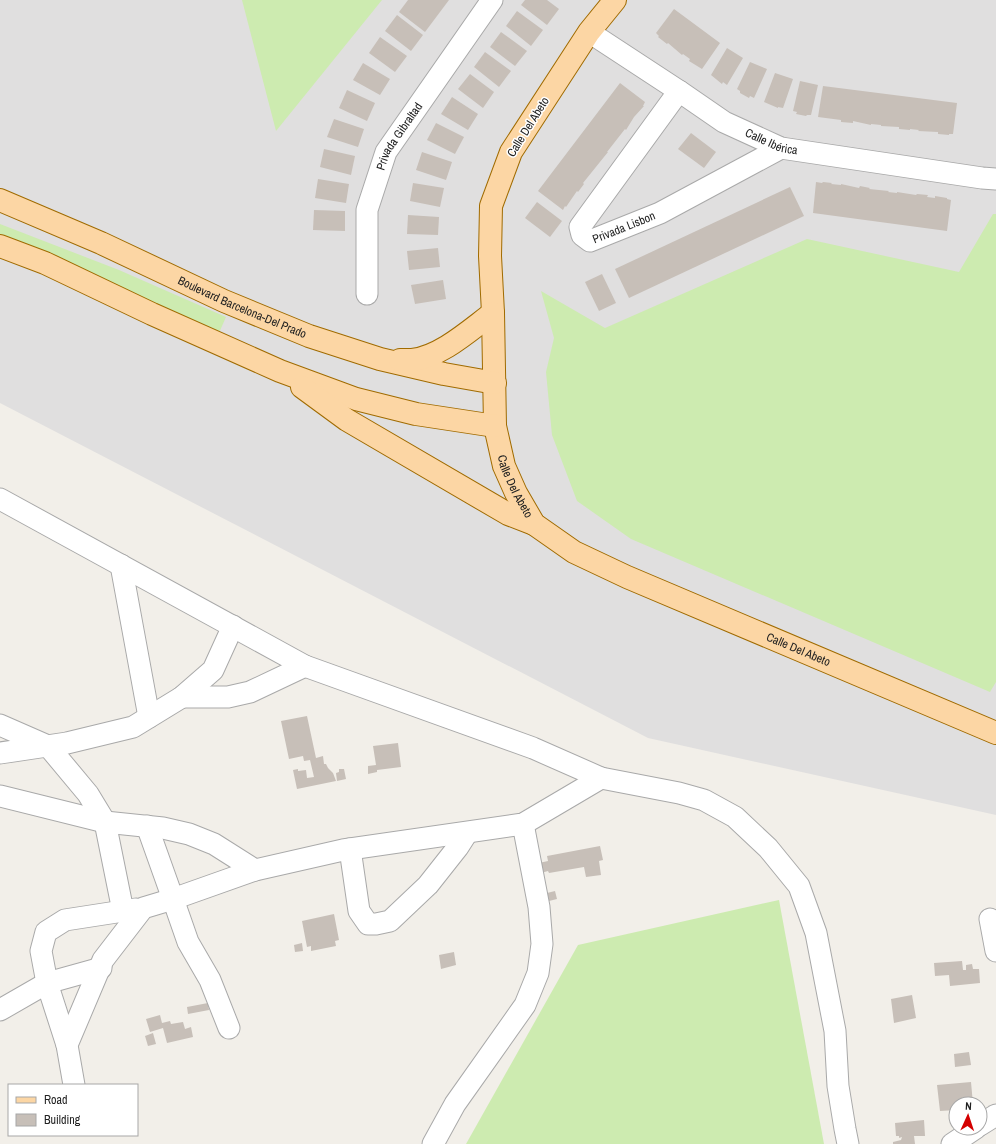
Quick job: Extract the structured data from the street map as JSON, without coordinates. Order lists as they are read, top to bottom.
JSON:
{
  "streets": {
    "main road": ["Calle Del Abeto", "Boulevard Barcelona-Del Prado"],
    "street": ["Privada Gibraltad", "Calle Ibérica", "Privada Lisbon"]
  },
  "crossings": [
    ["Calle Del Abeto", "Calle Ibérica"],
    ["Calle Del Abeto", "Boulevard Barcelona-Del Prado"],
    ["Calle Ibérica", "Privada Lisbon"]
  ],
  "legend": ["Road", "Building"],
  "north": "top"
}
